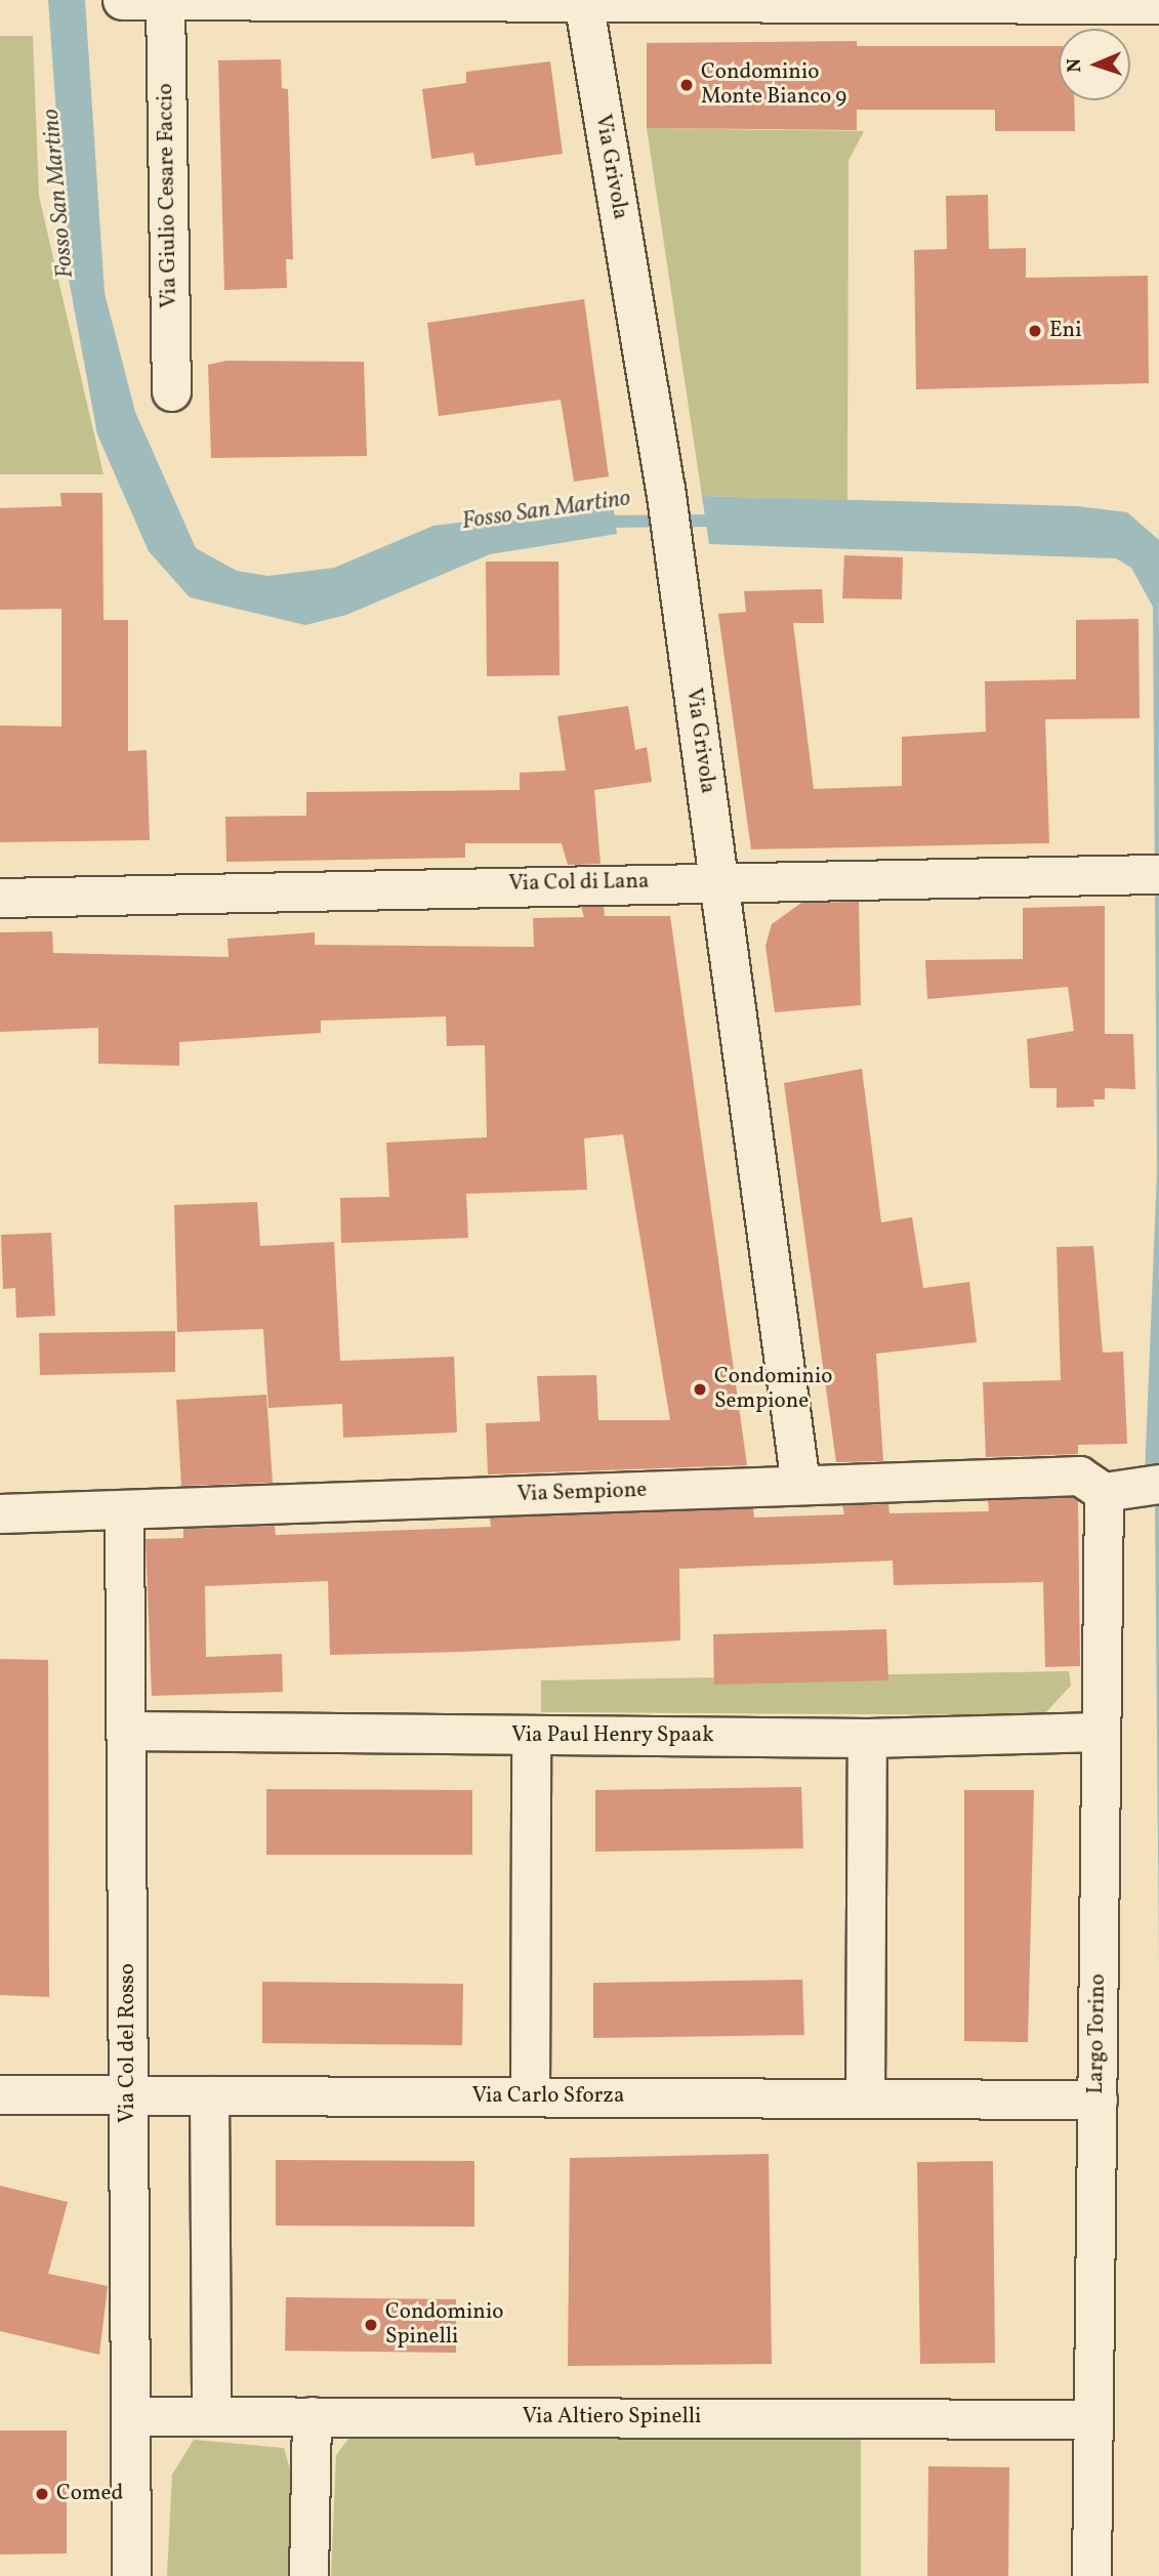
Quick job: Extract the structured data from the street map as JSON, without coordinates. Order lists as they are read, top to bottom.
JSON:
{
  "streets": {
    "street": [
      "Via Grivola",
      "Via Giulio Cesare Faccio",
      "Via Col di Lana",
      "Via Sempione",
      "Via Paul Henry Spaak",
      "Largo Torino",
      "Via Col del Rosso",
      "Via Carlo Sforza",
      "Via Altiero Spinelli"
    ]
  },
  "crossings": [
    ["Via Grivola", "Via Col di Lana"],
    ["Via Grivola", "Via Sempione"],
    ["Via Sempione", "Largo Torino"],
    ["Via Sempione", "Via Col del Rosso"],
    ["Via Paul Henry Spaak", "Largo Torino"],
    ["Via Paul Henry Spaak", "Via Col del Rosso"],
    ["Largo Torino", "Via Carlo Sforza"],
    ["Largo Torino", "Via Altiero Spinelli"],
    ["Via Col del Rosso", "Via Carlo Sforza"],
    ["Via Col del Rosso", "Via Altiero Spinelli"]
  ],
  "water": ["Fosso San Martino"],
  "places": [
    "Condominio Monte Bianco 9",
    "Eni",
    "Condominio Sempione",
    "Condominio Spinelli",
    "Comed"
  ],
  "north": "left"
}
